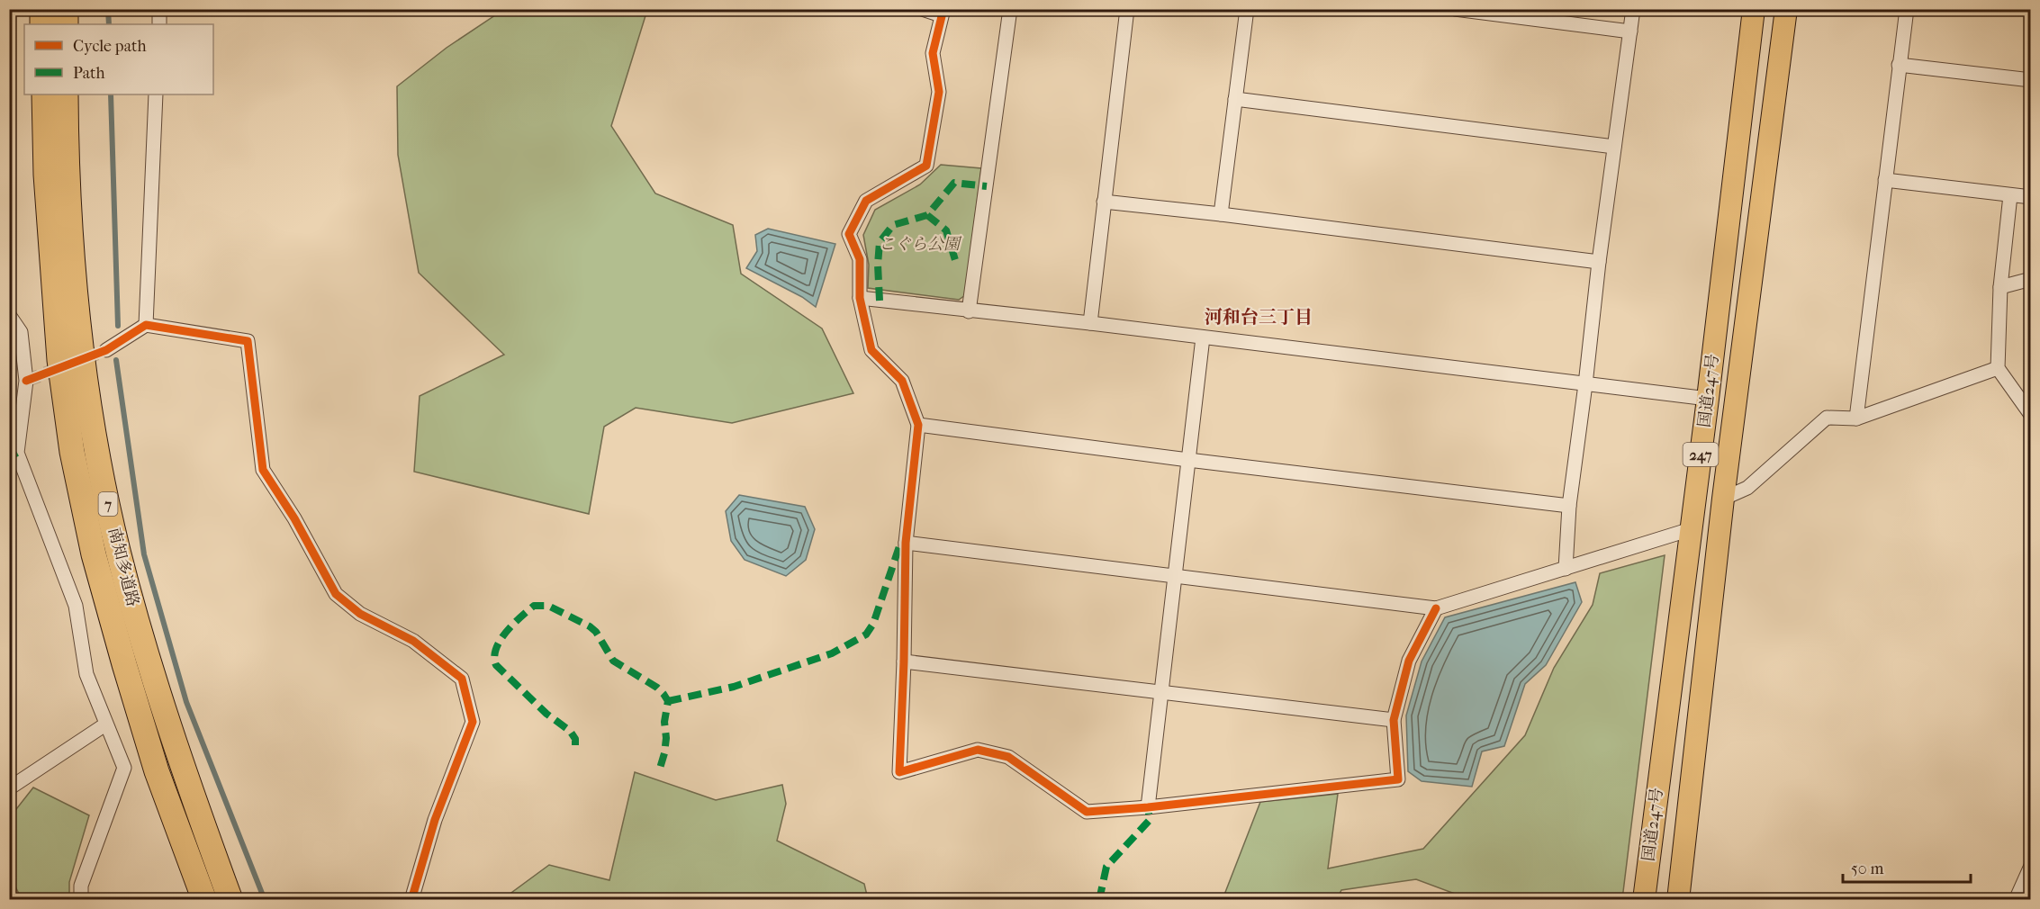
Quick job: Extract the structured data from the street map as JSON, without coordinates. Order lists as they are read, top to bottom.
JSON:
{
  "streets": {
    "highway": [
      "国道247号",
      "247",
      "7",
      "南知多道路"
    ]
  },
  "districts": ["河和台三丁目"],
  "parks": ["こぐら公園"],
  "legend": ["Cycle path", "Path"],
  "scale_bar": "50 m"
}
